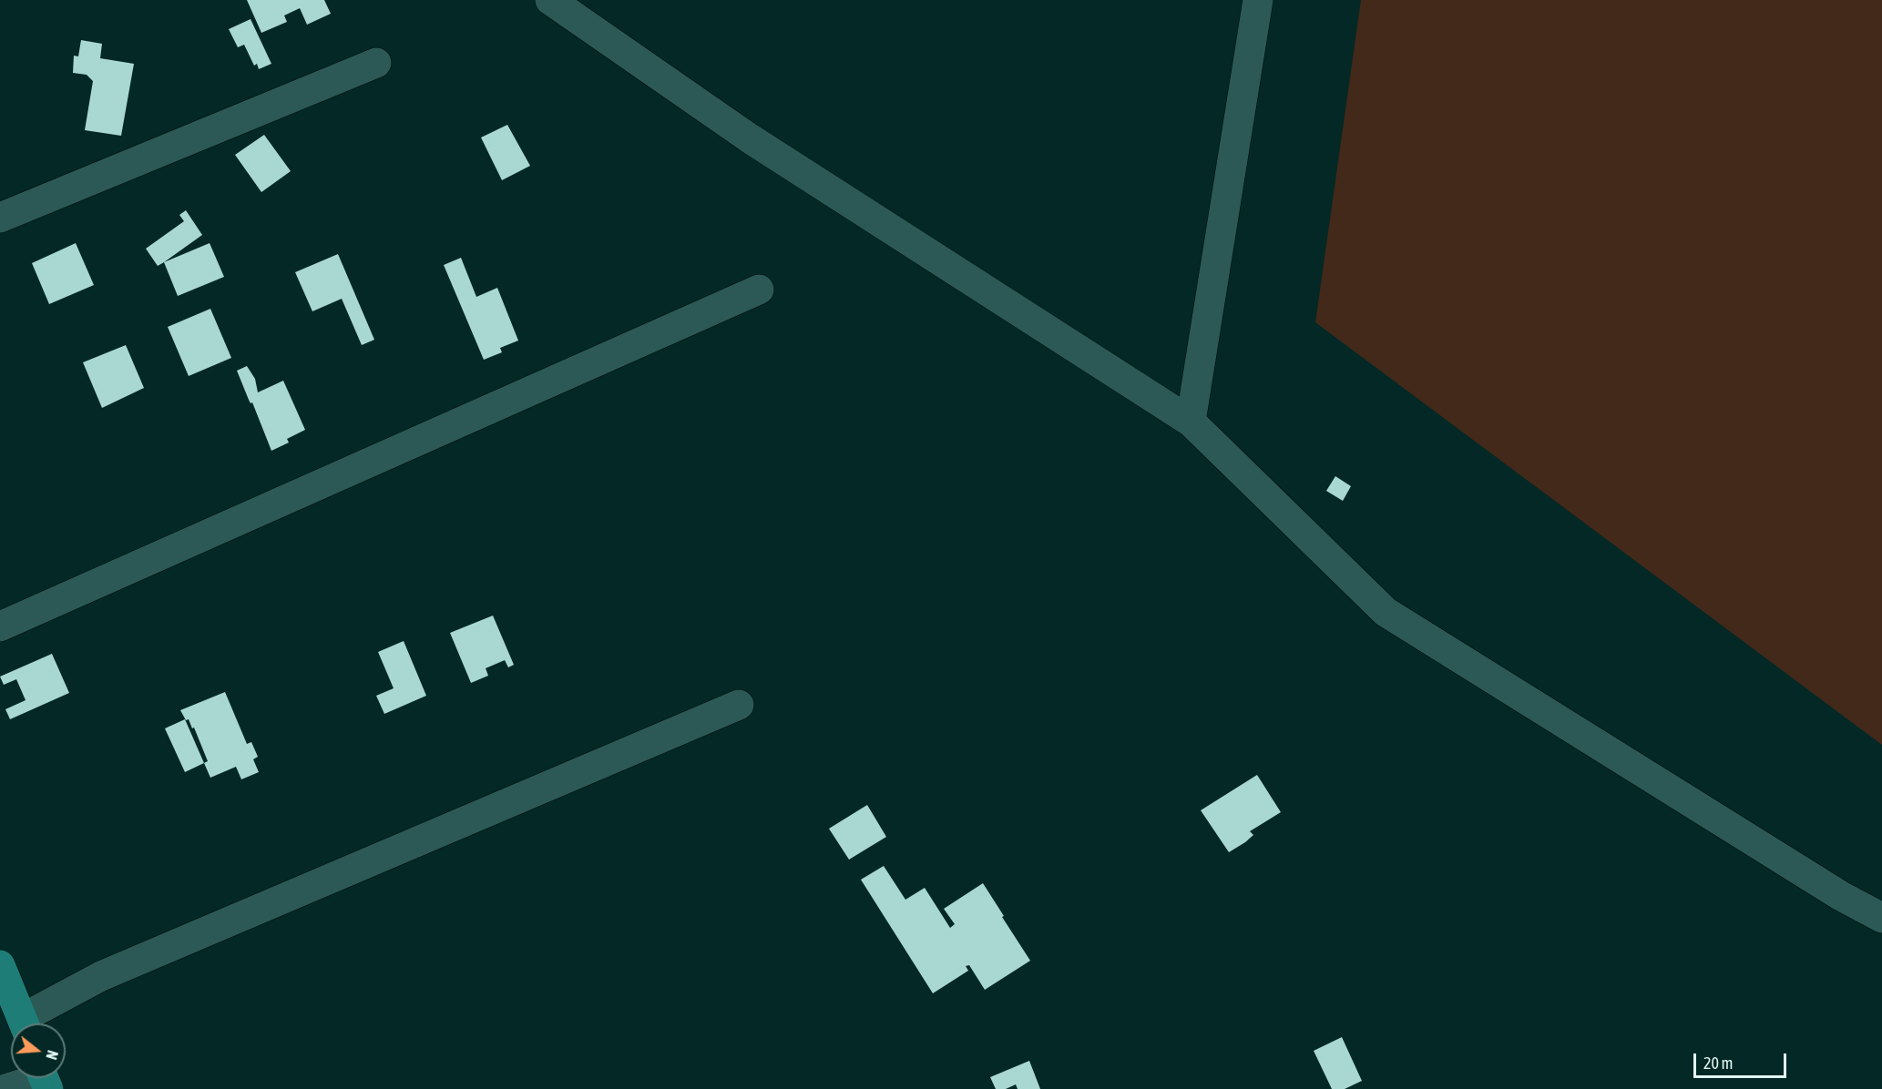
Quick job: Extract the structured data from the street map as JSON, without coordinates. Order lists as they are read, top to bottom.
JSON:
{
  "scale_bar": "20 m",
  "north": "right"
}
